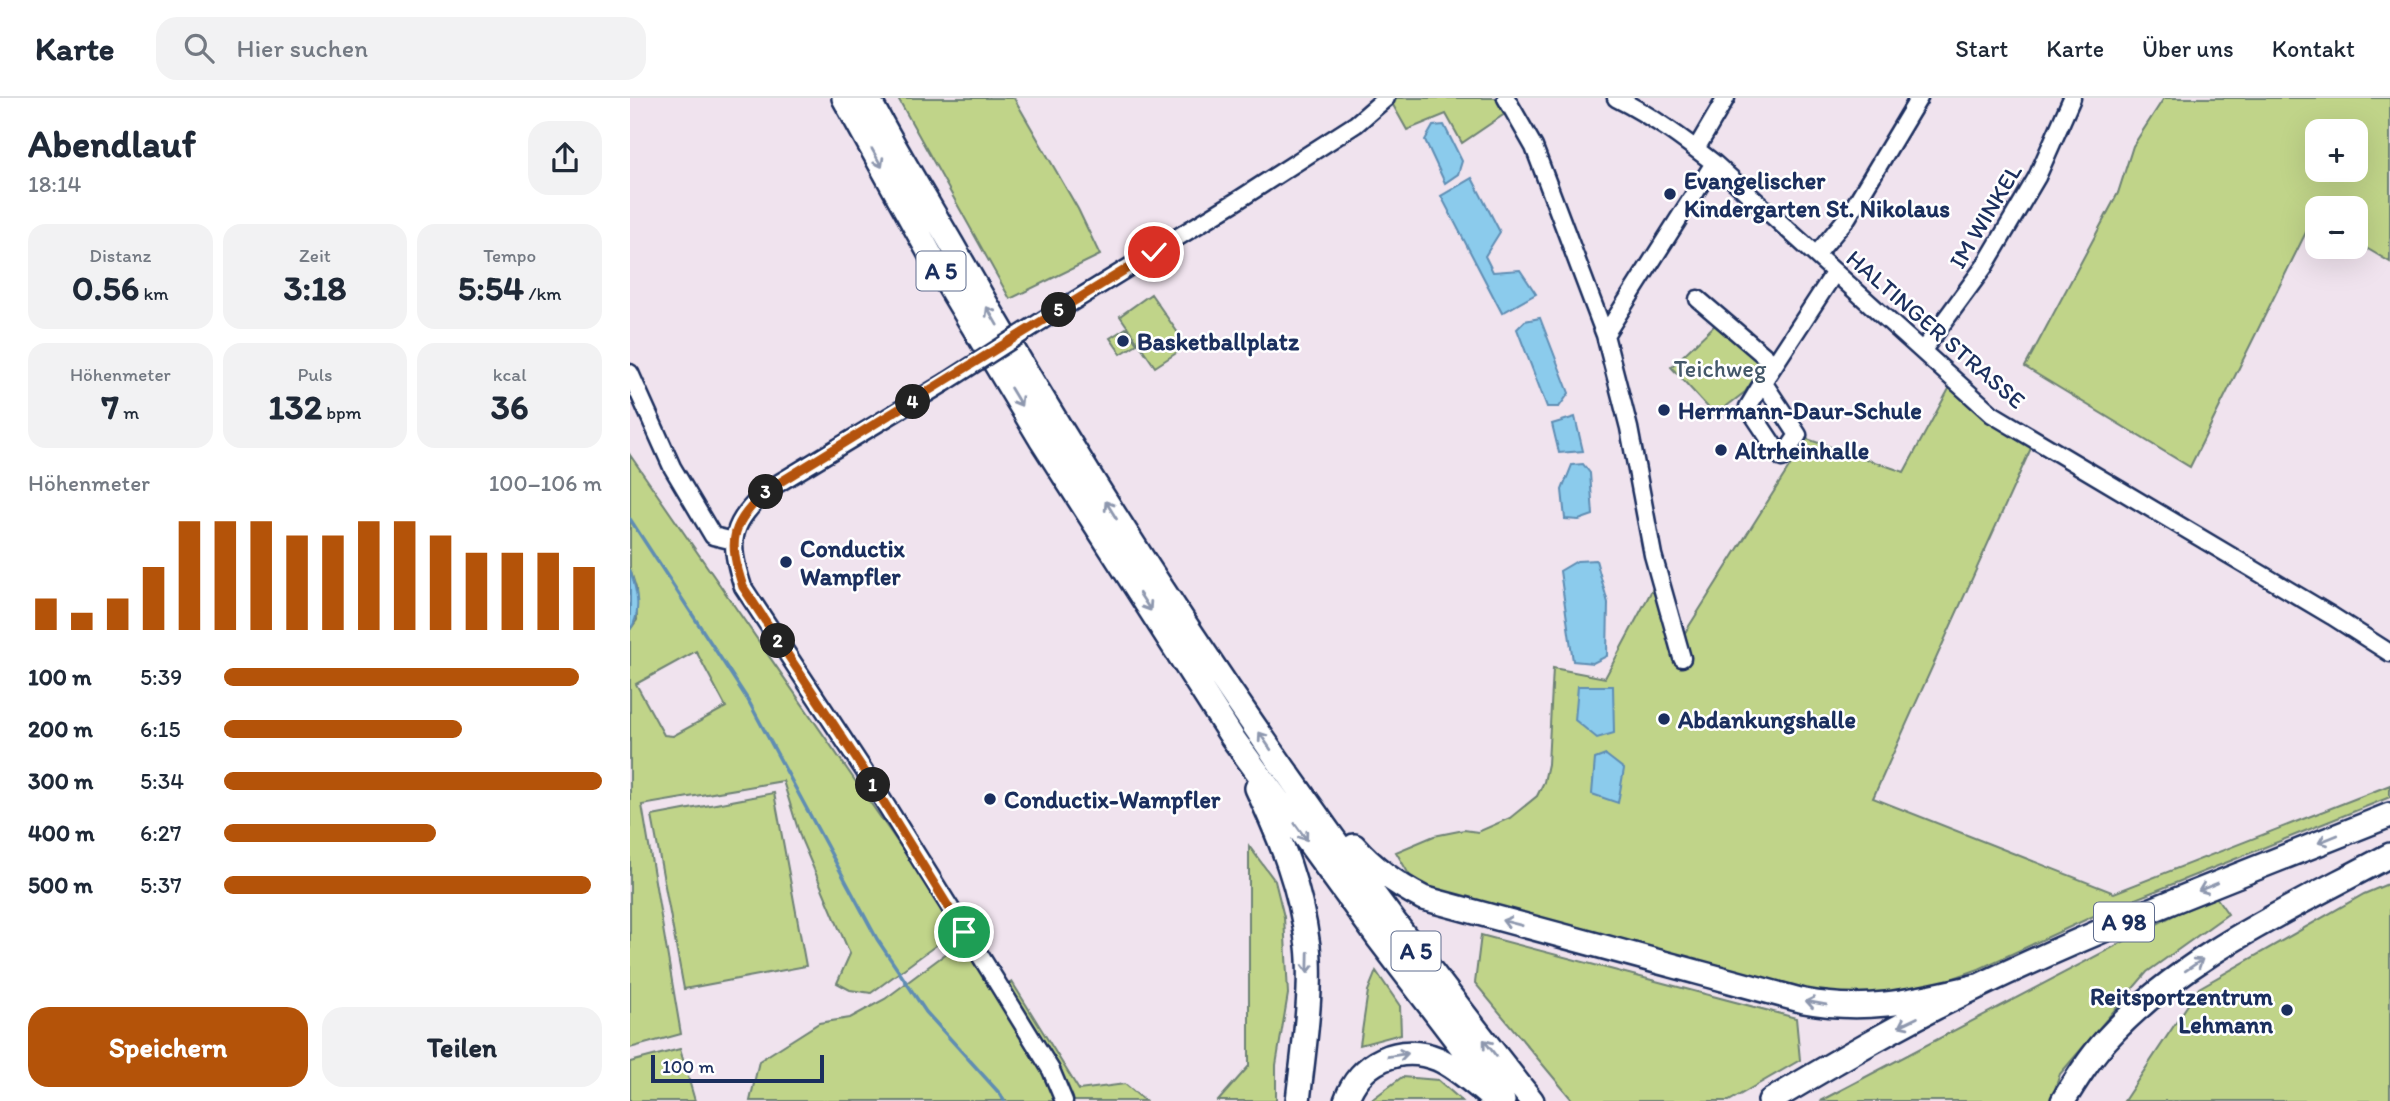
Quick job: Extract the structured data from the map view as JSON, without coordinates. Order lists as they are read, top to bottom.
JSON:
{
  "streets": {
    "highway": ["A 5", "A 98"],
    "street": ["IM WINKEL", "HALTINGER STRASSE"]
  },
  "crossings": [
    ["IM WINKEL", "HALTINGER STRASSE"]
  ],
  "parks": ["Teichweg"],
  "places": [
    "Evangelischer Kindergarten St. Nikolaus",
    "Basketballplatz",
    "Herrmann-Daur-Schule",
    "Altrheinhalle",
    "Conductix Wampfler",
    "Abdankungshalle",
    "Conductix-Wampfler",
    "Reitsportzentrum Lehmann"
  ],
  "scale_bar": "100 m",
  "page": {
    "header": "Karte",
    "search": "Hier suchen",
    "nav": [
      "Start",
      "Karte",
      "Über uns",
      "Kontakt"
    ],
    "heading": ["Abendlauf", "18:14"],
    "map_buttons": ["+", "−"],
    "stats": [
      ["Distanz", "0.56 km"],
      ["Zeit", "3:18"],
      ["Tempo", "5:54 /km"],
      ["Höhenmeter", "7 m"],
      ["Puls", "132 bpm"],
      ["kcal", "36"]
    ],
    "pins": [
      "5",
      "4",
      "3",
      "2",
      "1"
    ],
    "chart": ["Höhenmeter", "100–106 m"],
    "list": [
      {
        "name": "100 m",
        "note": "5:39"
      },
      {
        "name": "200 m",
        "note": "6:15"
      },
      {
        "name": "300 m",
        "note": "5:34"
      },
      {
        "name": "400 m",
        "note": "6:27"
      },
      {
        "name": "500 m",
        "note": "5:37"
      }
    ],
    "buttons": ["Speichern", "Teilen"],
    "scale": "100 m"
  }
}
